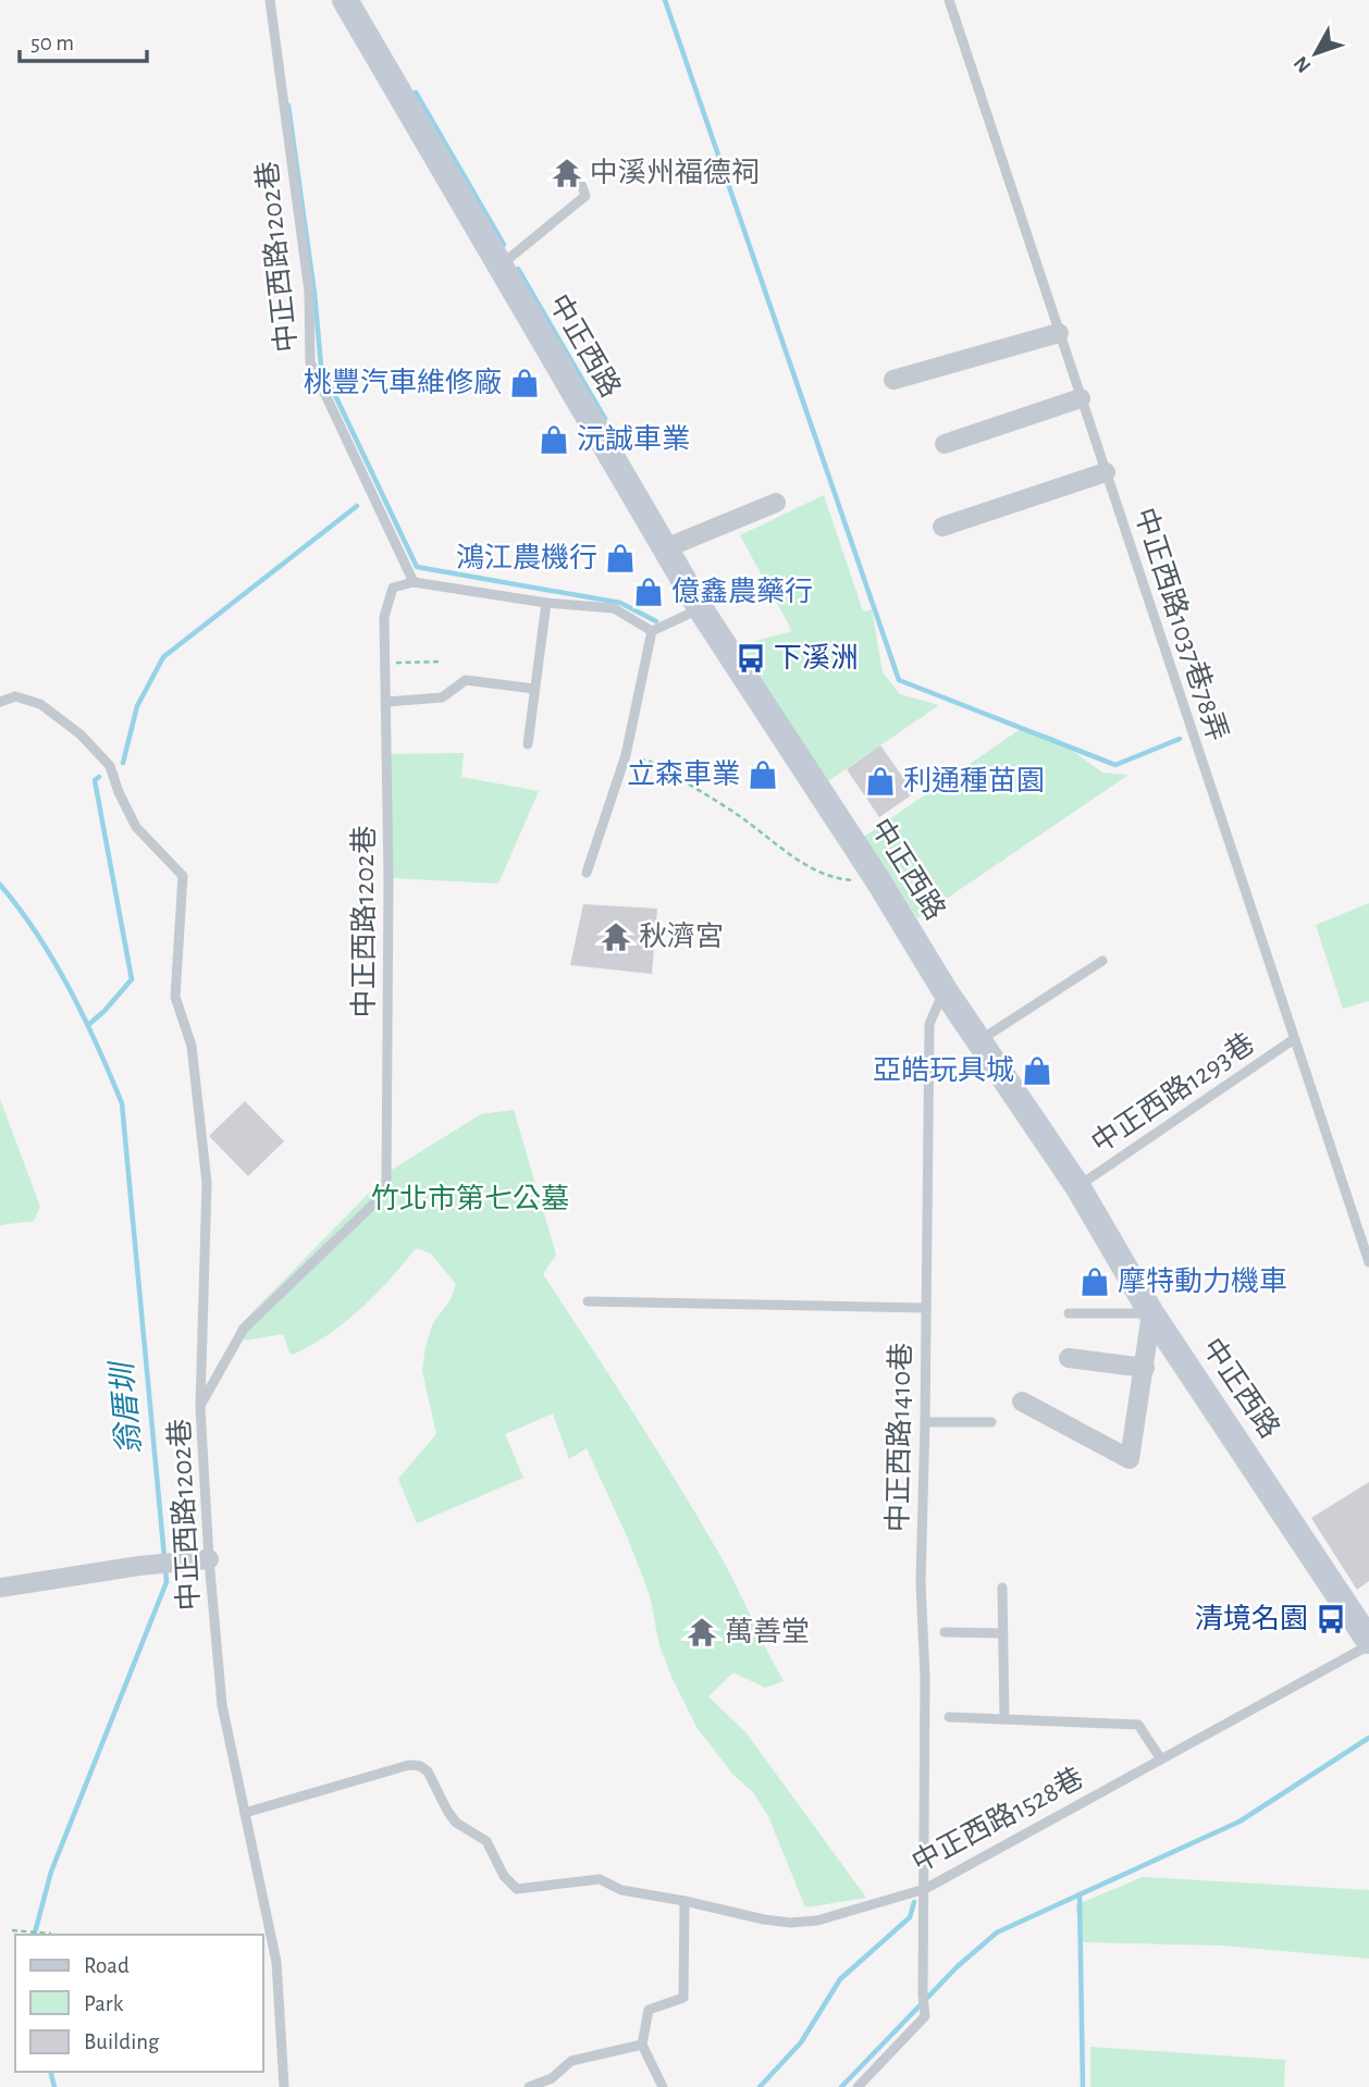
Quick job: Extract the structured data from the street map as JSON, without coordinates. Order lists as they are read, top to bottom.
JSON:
{
  "streets": {
    "main road": ["中正西路"],
    "lane": [
      "中正西路1202巷",
      "中正西路1037巷78弄",
      "中正西路1293巷",
      "中正西路1410巷",
      "中正西路1528巷"
    ]
  },
  "crossings": [
    ["中正西路1202巷", "中正西路1528巷"],
    ["中正西路", "中正西路1293巷"],
    ["中正西路", "中正西路1410巷"],
    ["中正西路", "中正西路1528巷"],
    ["中正西路1037巷78弄", "中正西路1293巷"],
    ["中正西路1410巷", "中正西路1528巷"]
  ],
  "water": ["翁厝圳"],
  "parks": ["竹北市第七公墓"],
  "places": {
    "temple": ["中溪州福德祠", "秋濟宮", "萬善堂"],
    "shop": [
      "桃豐汽車維修廠",
      "沅誠車業",
      "鴻江農機行",
      "億鑫農藥行",
      "立森車業",
      "利通種苗園",
      "亞皓玩具城",
      "摩特動力機車"
    ],
    "bus stop": ["下溪洲", "清境名園"]
  },
  "legend": ["Road", "Park", "Building"],
  "scale_bar": "50 m",
  "north": "bottom left"
}
